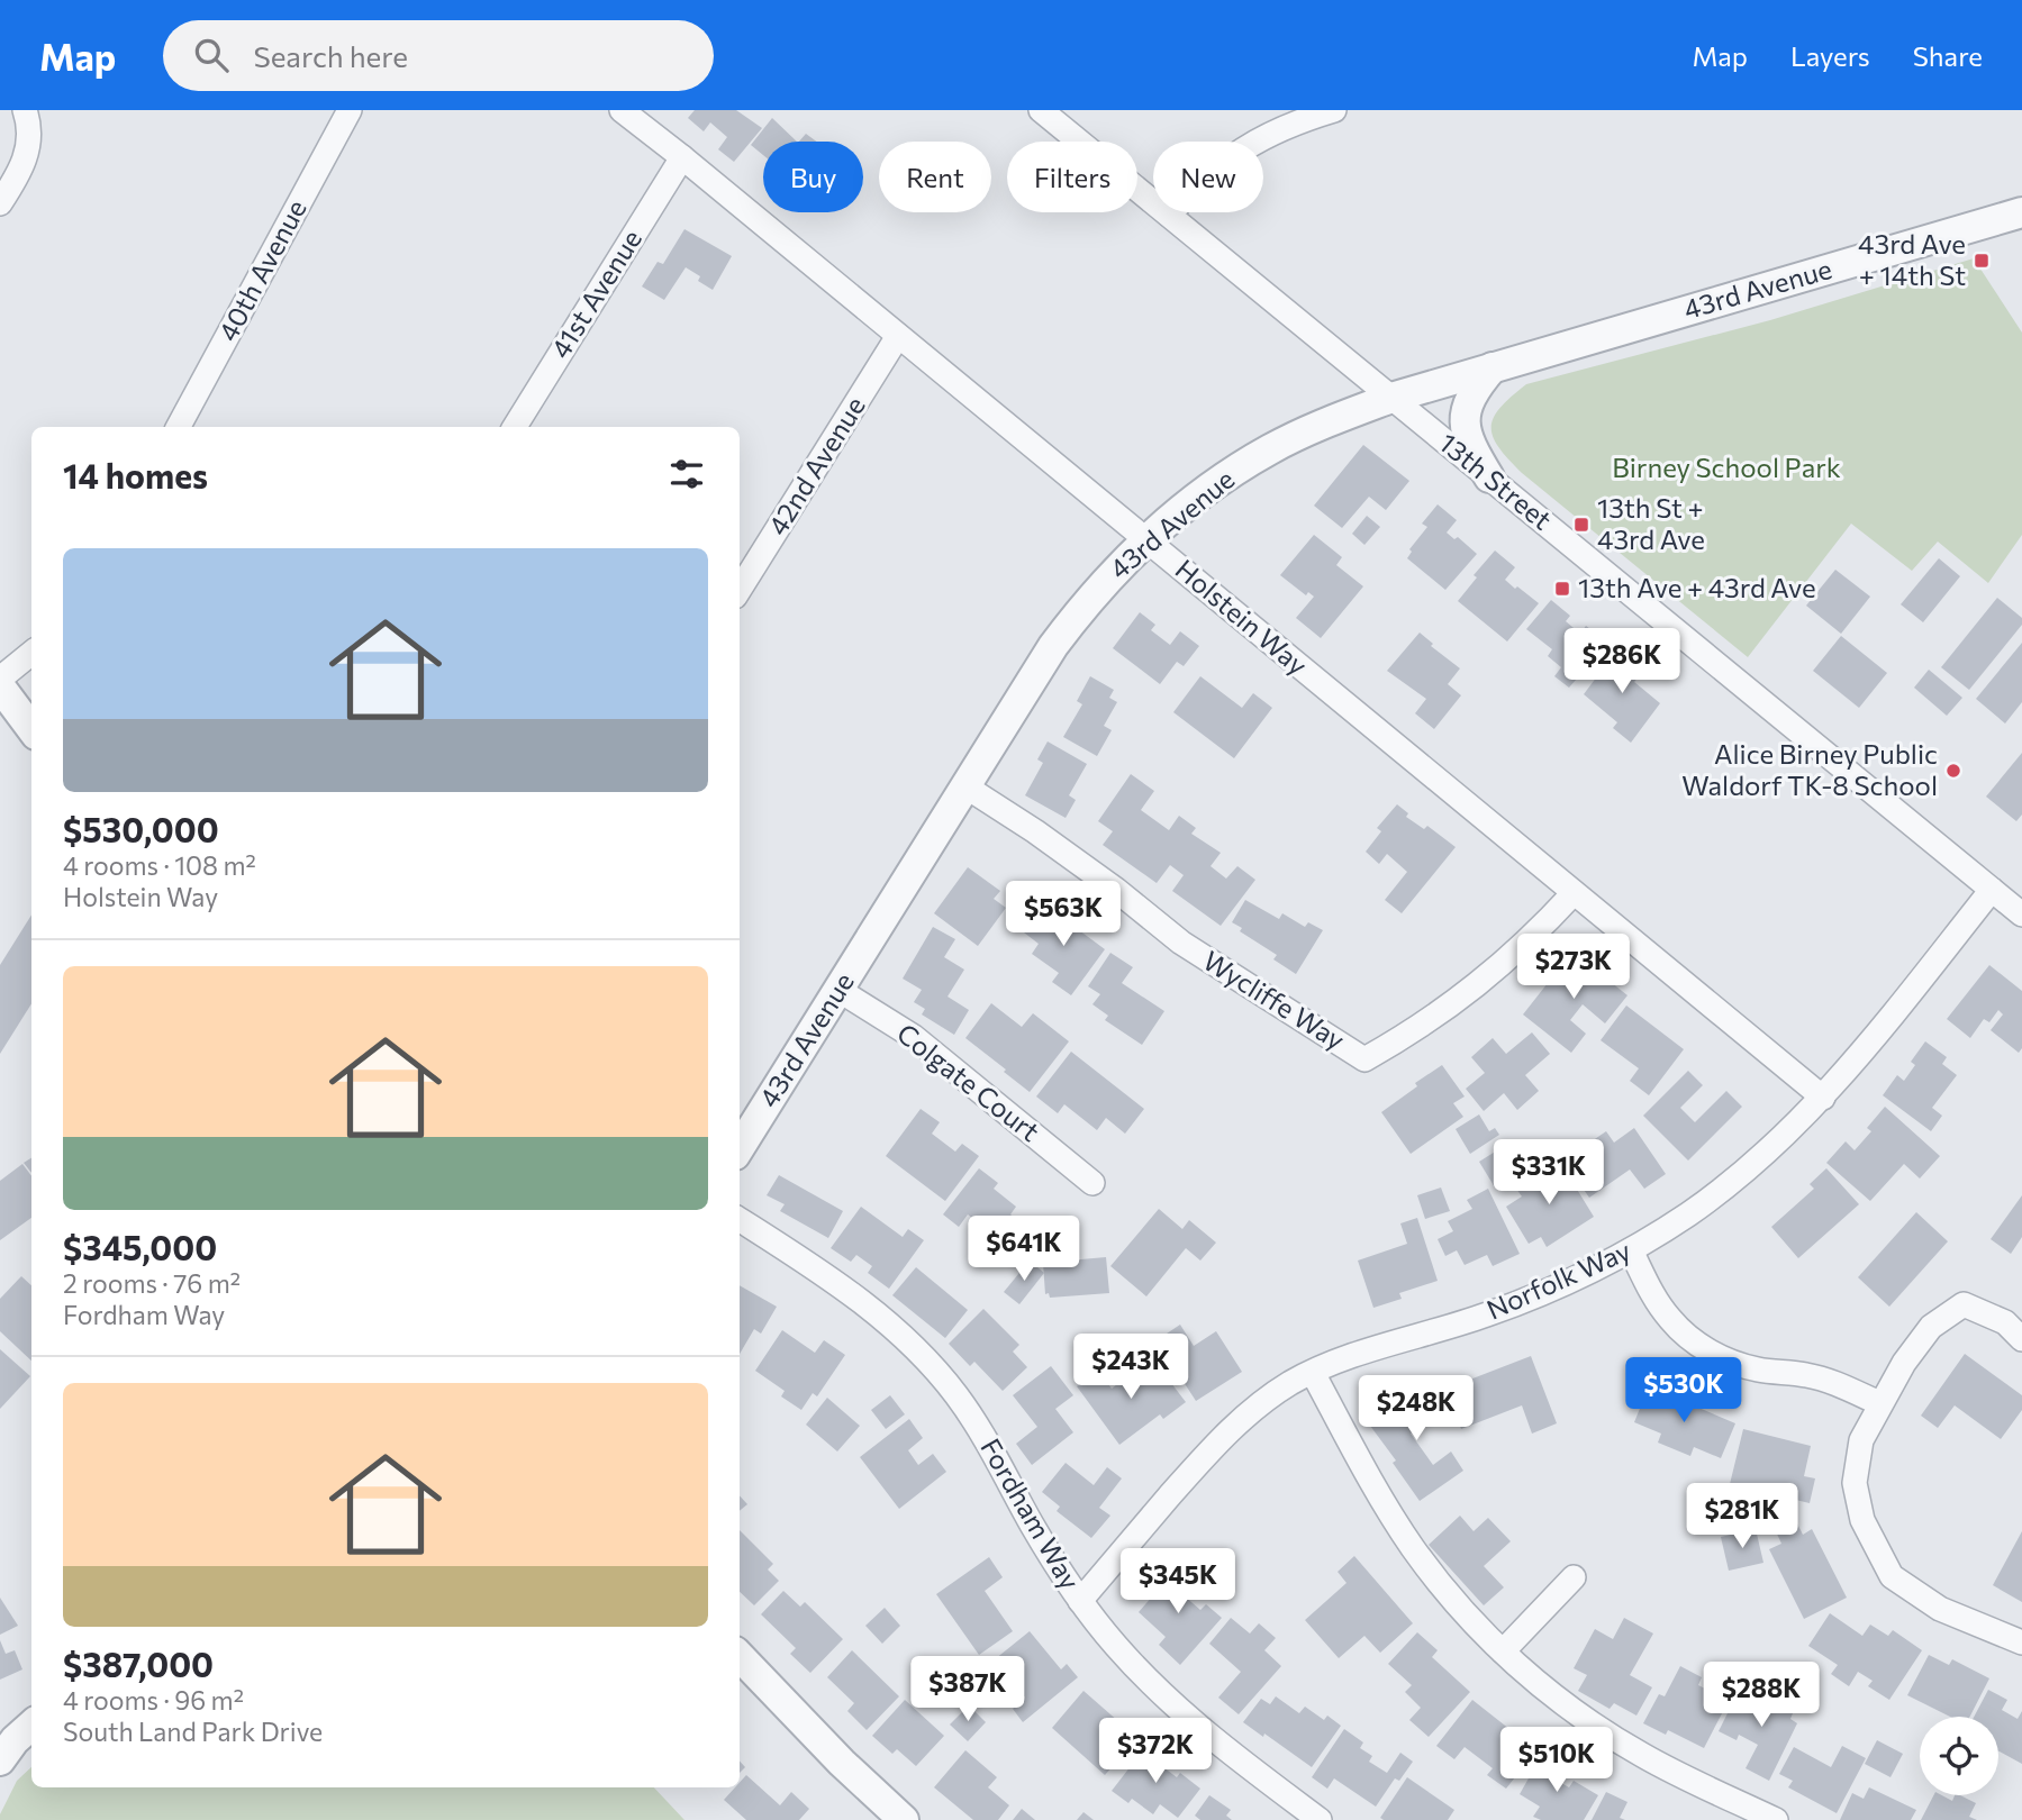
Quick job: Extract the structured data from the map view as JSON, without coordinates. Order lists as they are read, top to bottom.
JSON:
{
  "streets": {
    "street": [
      "40th Avenue",
      "43rd Avenue",
      "41st Avenue",
      "42nd Avenue",
      "13th Street",
      "Holstein Way",
      "Wycliffe Way",
      "Colgate Court",
      "Norfolk Way",
      "Fordham Way"
    ]
  },
  "crossings": [
    ["43rd Avenue", "13th Street"],
    ["43rd Avenue", "Holstein Way"],
    ["43rd Avenue", "Wycliffe Way"],
    ["43rd Avenue", "Colgate Court"],
    ["41st Avenue", "Holstein Way"],
    ["42nd Avenue", "Holstein Way"],
    ["13th Street", "Norfolk Way"],
    ["Holstein Way", "Wycliffe Way"],
    ["Holstein Way", "Norfolk Way"],
    ["Norfolk Way", "Fordham Way"]
  ],
  "parks": ["Birney School Park"],
  "places": {
    "transit": ["43rd Ave + 14th St", "13th St + 43rd Ave", "13th Ave + 43rd Ave"],
    "other": ["Alice Birney Public Waldorf TK-8 School"]
  },
  "page": {
    "header": "Map",
    "search": "Search here",
    "nav": ["Map", "Layers", "Share"],
    "chip": [
      "Buy",
      "Rent",
      "Filters",
      "New"
    ],
    "heading": "14 homes",
    "list": [
      {
        "name": "$530,000",
        "note": "4 rooms · 108 m² · Holstein Way"
      },
      {
        "name": "$345,000",
        "note": "2 rooms · 76 m² · Fordham Way"
      },
      {
        "name": "$387,000",
        "note": "4 rooms · 96 m² · South Land Park Drive"
      }
    ],
    "price": [
      "$286K",
      "$563K",
      "$273K",
      "$331K",
      "$641K",
      "$243K",
      "$530K",
      "$248K",
      "$281K",
      "$345K",
      "$387K",
      "$288K",
      "$372K",
      "$510K"
    ]
  }
}
